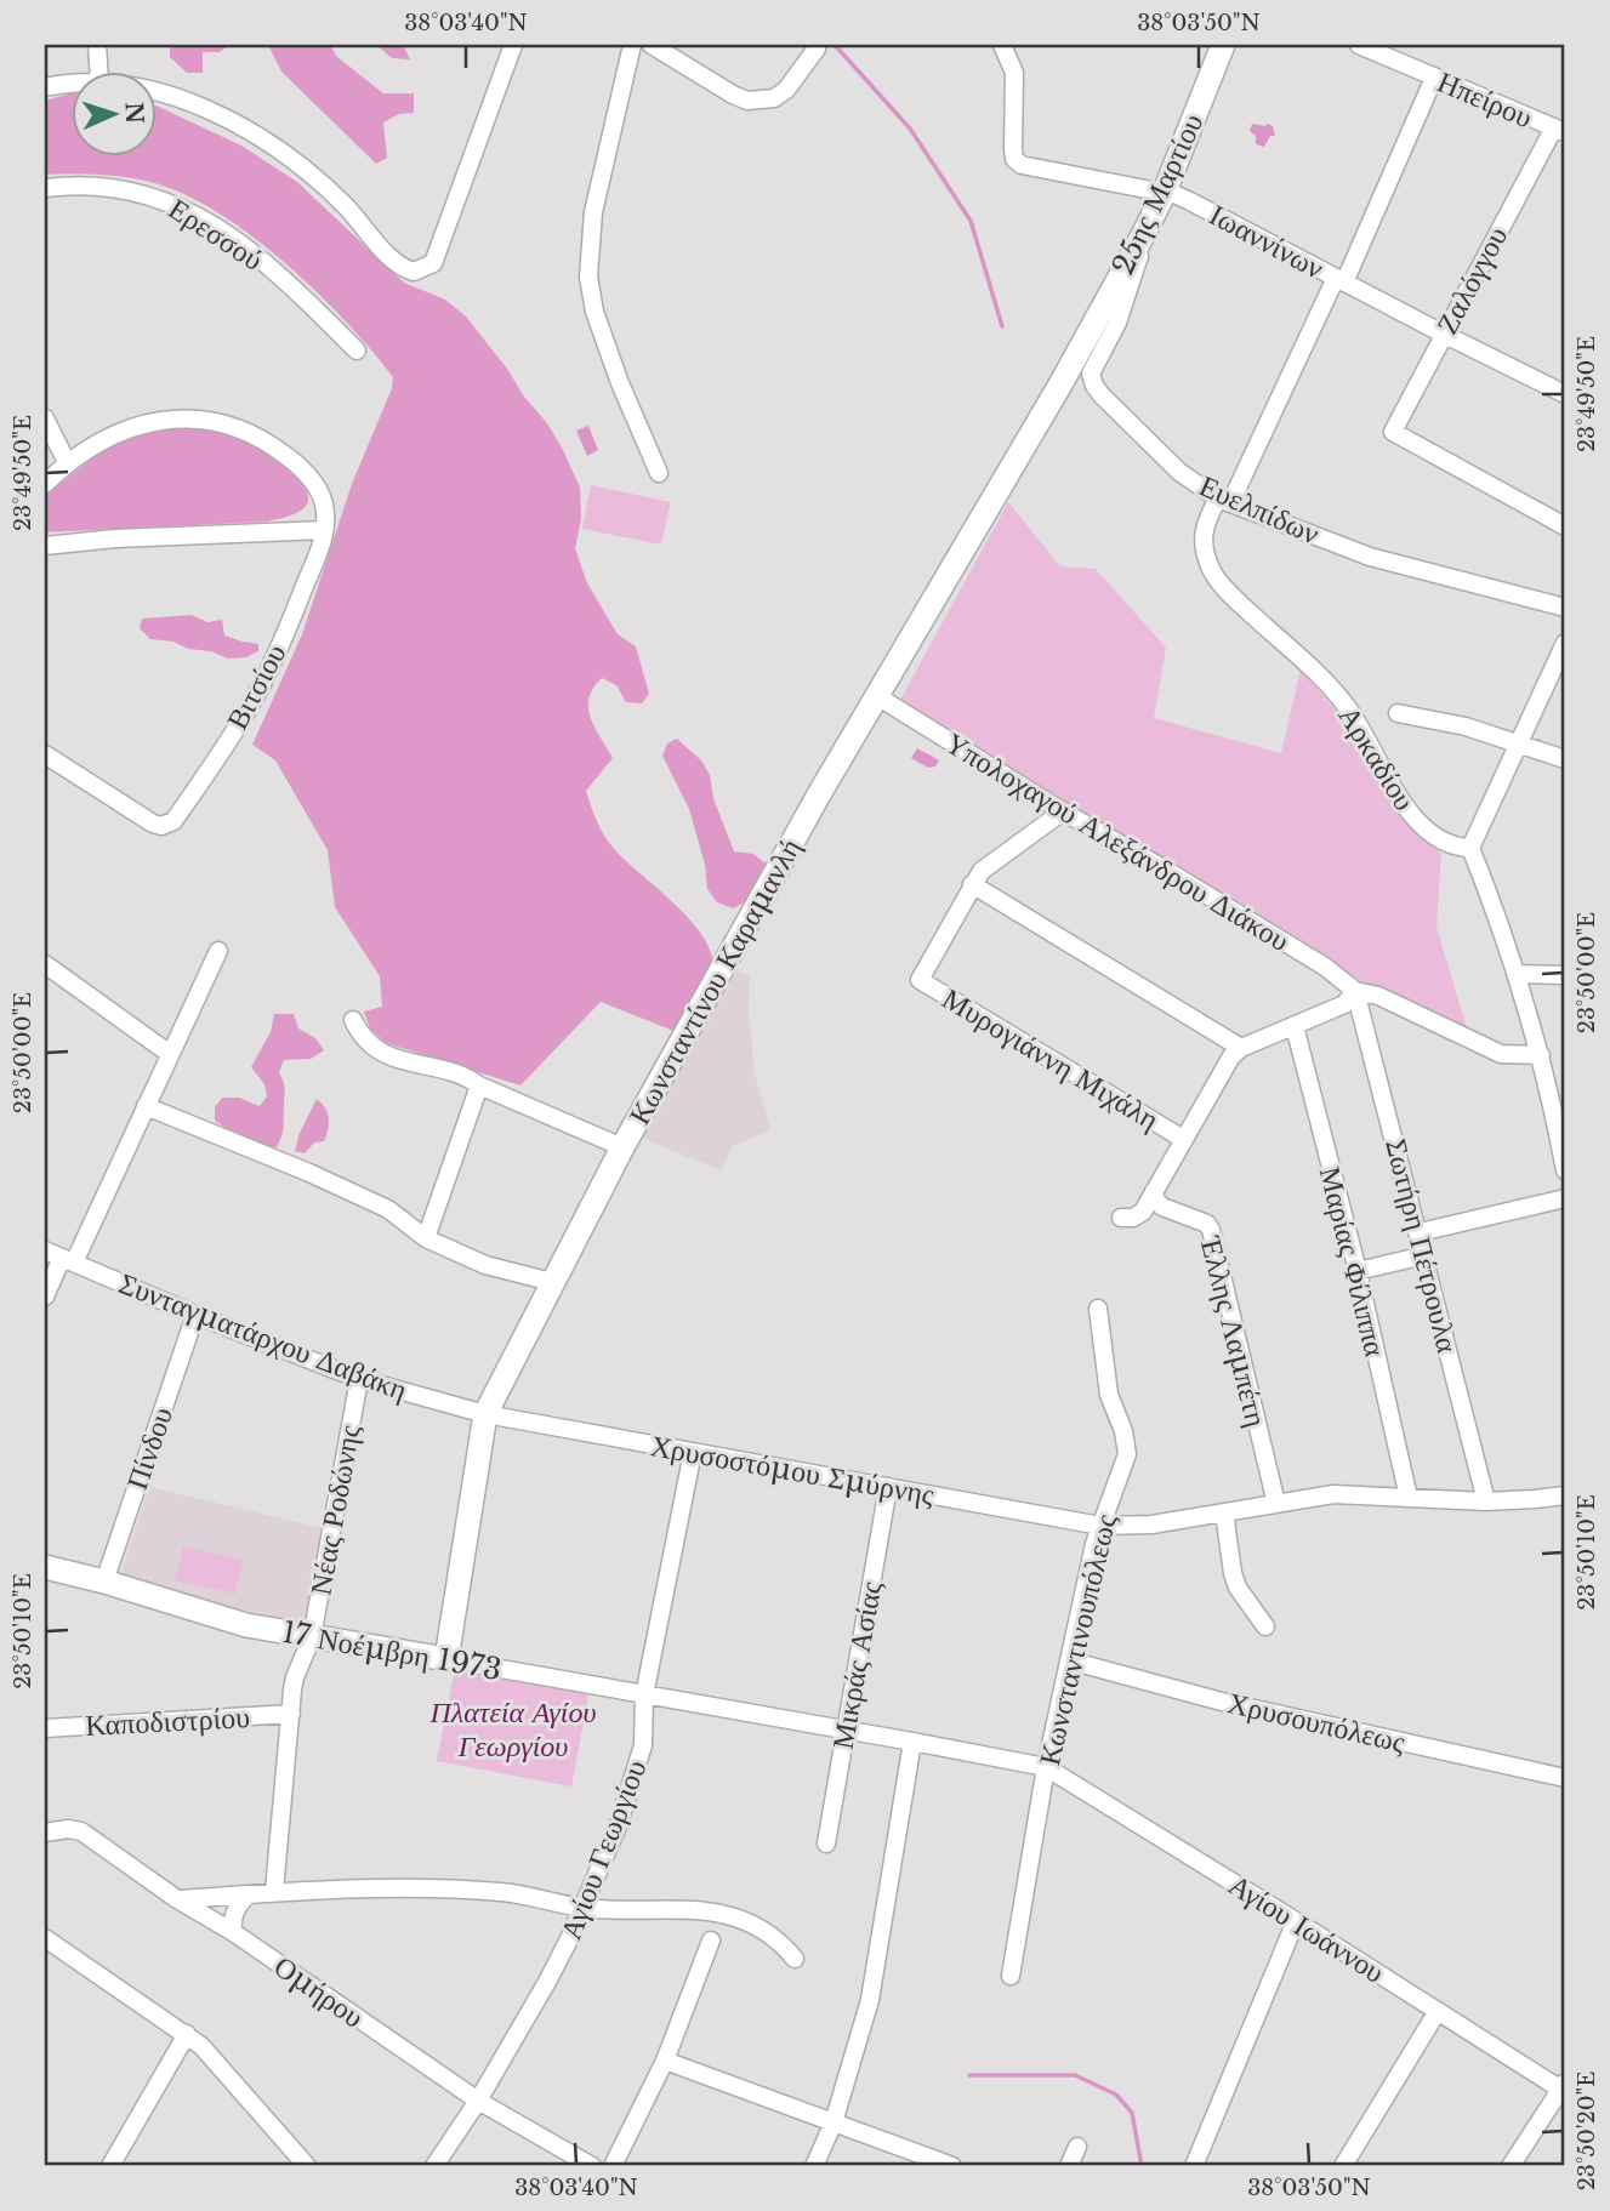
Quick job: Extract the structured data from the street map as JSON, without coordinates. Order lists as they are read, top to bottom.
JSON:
{
  "streets": {
    "main road": ["25ης Μαρτίου", "Κωνσταντίνου Καραμανλή", "17 Νοέμβρη 1973"],
    "street": [
      "Ηπείρου",
      "Ερεσσού",
      "Ιωαννίνων",
      "Ζαλόγγου",
      "Ευελπίδων",
      "Βιτσίου",
      "Αρκαδίου",
      "Υπολοχαγού Αλεξάνδρου Διάκου",
      "Μυρογιάννη Μιχάλη",
      "Σωτήρη Πέτρουλα",
      "Μαρίας Φίλιππα",
      "Έλλης Λαμπέτη",
      "Συνταγματάρχου Δαβάκη",
      "Πίνδου",
      "Χρυσοστόμου Σμύρνης",
      "Νέας Ροδώνης",
      "Κωνσταντινουπόλεως",
      "Μικράς Ασίας",
      "Καποδιστρίου",
      "Χρυσουπόλεως",
      "Αγίου Γεωργίου",
      "Αγίου Ιωάννου",
      "Ομήρου"
    ]
  },
  "crossings": [
    ["Ηπείρου", "Ζαλόγγου"],
    ["Ηπείρου", "Αρκαδίου"],
    ["25ης Μαρτίου", "Ιωαννίνων"],
    ["25ης Μαρτίου", "Ευελπίδων"],
    ["25ης Μαρτίου", "Κωνσταντίνου Καραμανλή"],
    ["Ιωαννίνων", "Ζαλόγγου"],
    ["Ιωαννίνων", "Αρκαδίου"],
    ["Ευελπίδων", "Αρκαδίου"],
    ["Υπολοχαγού Αλεξάνδρου Διάκου", "Κωνσταντίνου Καραμανλή"],
    ["Υπολοχαγού Αλεξάνδρου Διάκου", "Σωτήρη Πέτρουλα"],
    ["Κωνσταντίνου Καραμανλή", "Συνταγματάρχου Δαβάκη"],
    ["Κωνσταντίνου Καραμανλή", "Χρυσοστόμου Σμύρνης"],
    ["Κωνσταντίνου Καραμανλή", "17 Νοέμβρη 1973"],
    ["Σωτήρη Πέτρουλα", "Χρυσοστόμου Σμύρνης"],
    ["Μαρίας Φίλιππα", "Χρυσοστόμου Σμύρνης"],
    ["Έλλης Λαμπέτη", "Χρυσοστόμου Σμύρνης"],
    ["Συνταγματάρχου Δαβάκη", "Πίνδου"],
    ["Συνταγματάρχου Δαβάκη", "Χρυσοστόμου Σμύρνης"],
    ["Συνταγματάρχου Δαβάκη", "Νέας Ροδώνης"],
    ["Πίνδου", "17 Νοέμβρη 1973"],
    ["Χρυσοστόμου Σμύρνης", "Κωνσταντινουπόλεως"],
    ["Χρυσοστόμου Σμύρνης", "Μικράς Ασίας"],
    ["Χρυσοστόμου Σμύρνης", "Αγίου Γεωργίου"],
    ["Νέας Ροδώνης", "17 Νοέμβρη 1973"],
    ["Νέας Ροδώνης", "Καποδιστρίου"],
    ["Κωνσταντινουπόλεως", "17 Νοέμβρη 1973"],
    ["Κωνσταντινουπόλεως", "Χρυσουπόλεως"],
    ["Κωνσταντινουπόλεως", "Αγίου Ιωάννου"],
    ["17 Νοέμβρη 1973", "Μικράς Ασίας"],
    ["17 Νοέμβρη 1973", "Αγίου Γεωργίου"],
    ["17 Νοέμβρη 1973", "Αγίου Ιωάννου"],
    ["Αγίου Γεωργίου", "Ομήρου"]
  ],
  "parks": ["Πλατεία Αγίου Γεωργίου"],
  "north": "right",
  "coordinates": [
    "38°03'40\"N",
    "38°03'50\"N",
    "23°49'50\"E",
    "23°50'00\"E",
    "23°50'10\"E",
    "23°50'20\"E"
  ]
}
